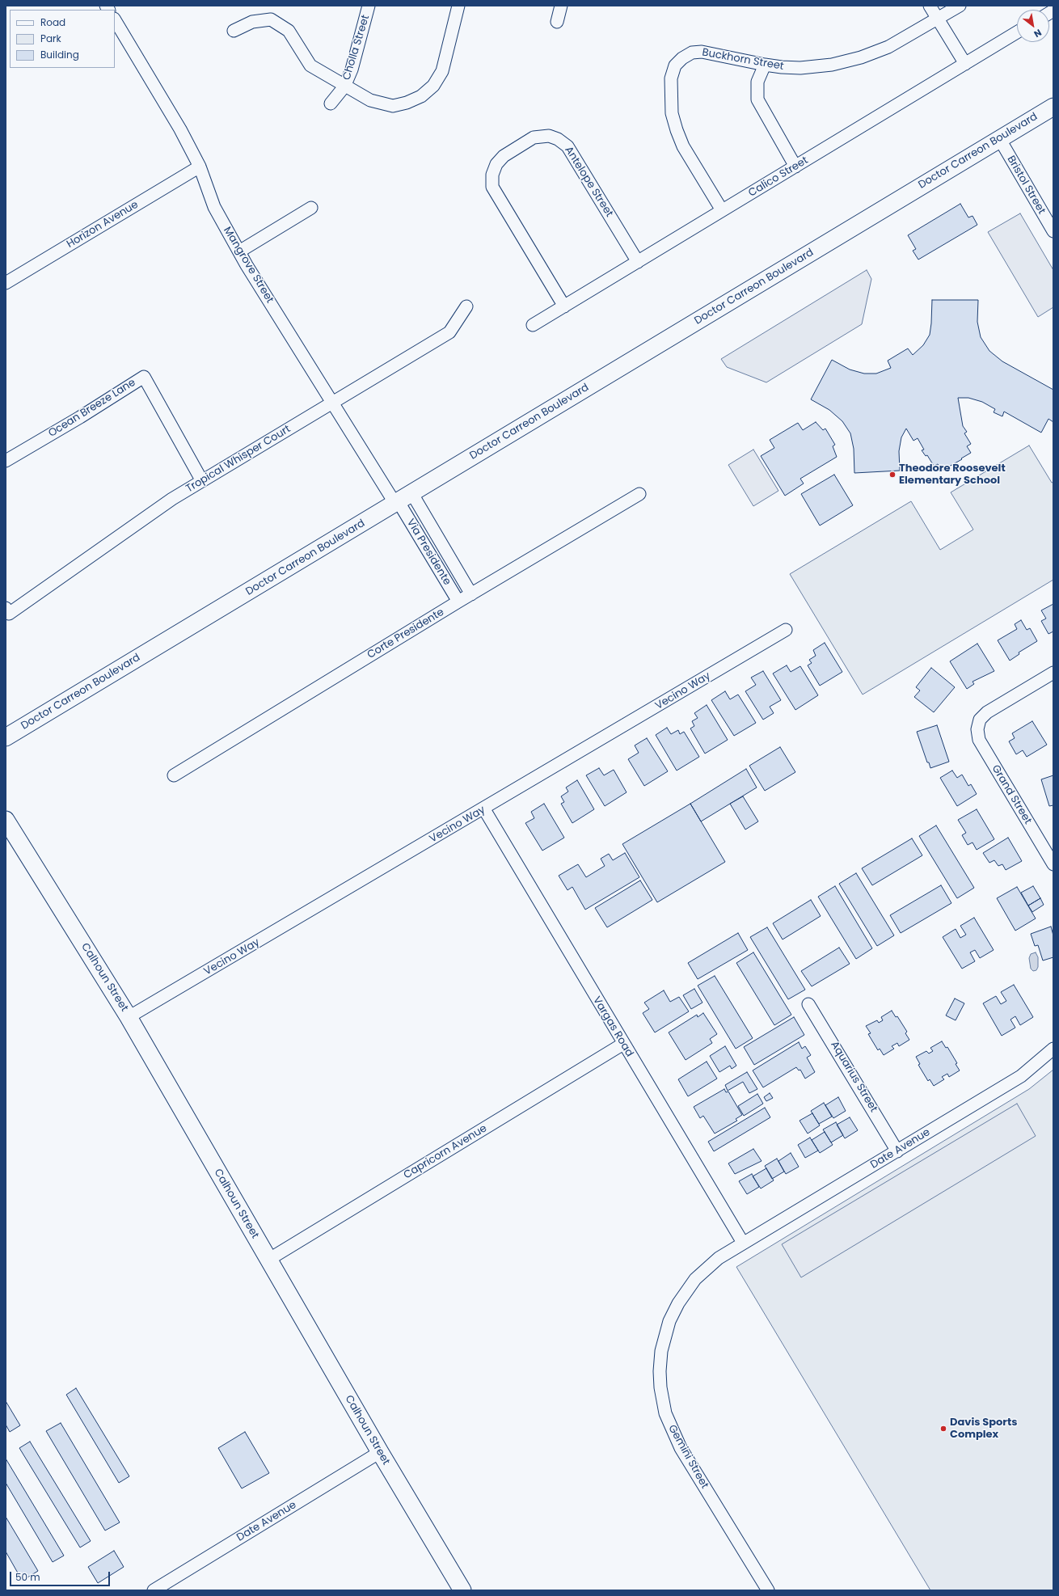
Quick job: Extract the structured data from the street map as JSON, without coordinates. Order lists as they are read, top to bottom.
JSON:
{
  "streets": {
    "main road": ["Doctor Carreon Boulevard", "Calhoun Street"],
    "street": [
      "Cholla Street",
      "Buckhorn Street",
      "Calico Street",
      "Antelope Street",
      "Bristol Street",
      "Horizon Avenue",
      "Mangrove Street",
      "Ocean Breeze Lane",
      "Tropical Whisper Court",
      "Via Presidente",
      "Corte Presidente",
      "Vecino Way",
      "Grand Street",
      "Vargas Road",
      "Aquarius Street",
      "Date Avenue",
      "Capricorn Avenue",
      "Gemini Street"
    ]
  },
  "crossings": [
    ["Buckhorn Street", "Calico Street"],
    ["Doctor Carreon Boulevard", "Bristol Street"],
    ["Doctor Carreon Boulevard", "Mangrove Street"],
    ["Doctor Carreon Boulevard", "Via Presidente"],
    ["Calico Street", "Antelope Street"],
    ["Horizon Avenue", "Mangrove Street"],
    ["Mangrove Street", "Tropical Whisper Court"],
    ["Mangrove Street", "Via Presidente"],
    ["Ocean Breeze Lane", "Tropical Whisper Court"],
    ["Via Presidente", "Corte Presidente"],
    ["Vecino Way", "Calhoun Street"],
    ["Vecino Way", "Vargas Road"],
    ["Calhoun Street", "Date Avenue"],
    ["Calhoun Street", "Capricorn Avenue"],
    ["Vargas Road", "Date Avenue"],
    ["Vargas Road", "Capricorn Avenue"],
    ["Vargas Road", "Gemini Street"],
    ["Aquarius Street", "Date Avenue"],
    ["Date Avenue", "Gemini Street"]
  ],
  "places": ["Theodore Roosevelt Elementary School", "Davis Sports Complex"],
  "legend": ["Road", "Park", "Building"],
  "scale_bar": "50 m",
  "north": "bottom right"
}
